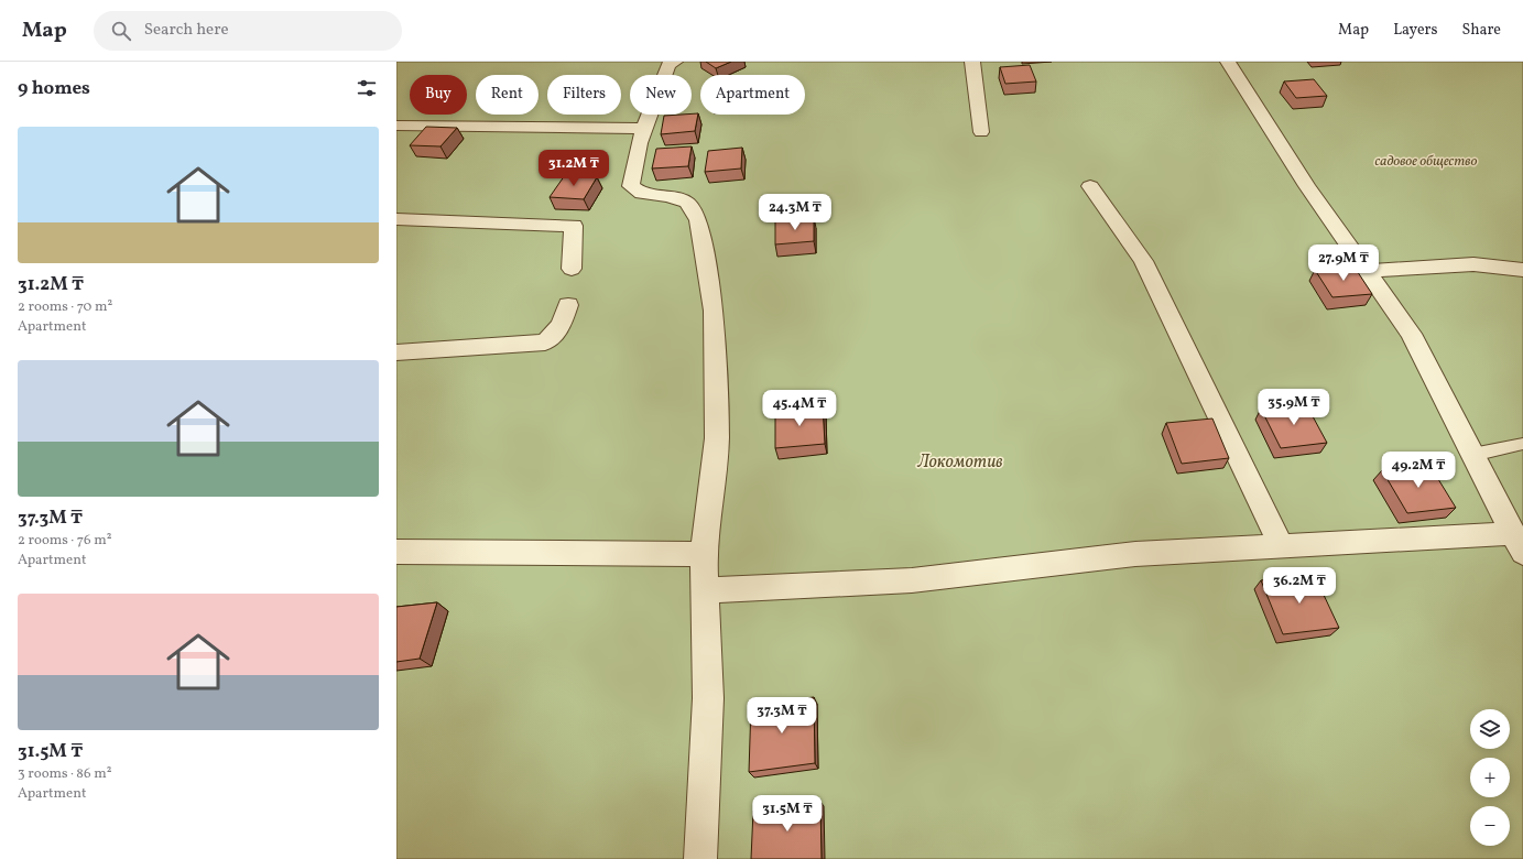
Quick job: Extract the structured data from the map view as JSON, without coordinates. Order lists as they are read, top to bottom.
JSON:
{
  "parks": ["садовое общество", "Локомотив"],
  "page": {
    "header": "Map",
    "search": "Search here",
    "nav": ["Map", "Layers", "Share"],
    "heading": "9 homes",
    "chip": [
      "Buy",
      "Rent",
      "Filters",
      "New",
      "Apartment"
    ],
    "list": [
      {
        "name": "31.2M ₸",
        "note": "2 rooms · 70 m² · Apartment"
      },
      {
        "name": "37.3M ₸",
        "note": "2 rooms · 76 m² · Apartment"
      },
      {
        "name": "31.5M ₸",
        "note": "3 rooms · 86 m² · Apartment"
      }
    ],
    "price": [
      "31.2M ₸",
      "24.3M ₸",
      "27.9M ₸",
      "35.9M ₸",
      "45.4M ₸",
      "49.2M ₸",
      "36.2M ₸",
      "37.3M ₸",
      "31.5M ₸"
    ],
    "map_buttons": ["+", "−"]
  }
}
